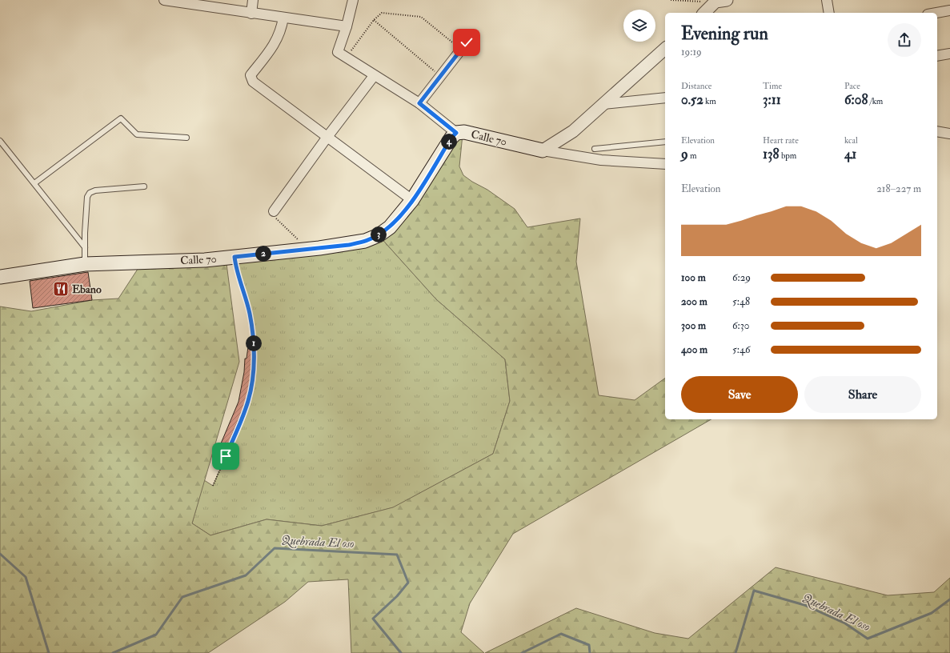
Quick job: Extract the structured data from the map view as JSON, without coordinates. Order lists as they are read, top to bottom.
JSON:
{
  "streets": {
    "main road": ["Calle 70"]
  },
  "water": ["Quebrada El oso"],
  "places": {
    "restaurant": ["Ebano"]
  },
  "page": {
    "heading": ["Evening run", "19:19"],
    "stats": [
      ["Distance", "0.52 km"],
      ["Time", "3:11"],
      ["Pace", "6:08 /km"],
      ["Elevation", "9 m"],
      ["Heart rate", "138 bpm"],
      ["kcal", "41"]
    ],
    "pins": [
      "4",
      "3",
      "2",
      "1"
    ],
    "chart": ["Elevation", "218–227 m"],
    "list": [
      {
        "name": "100 m",
        "note": "6:29"
      },
      {
        "name": "200 m",
        "note": "5:48"
      },
      {
        "name": "300 m",
        "note": "6:30"
      },
      {
        "name": "400 m",
        "note": "5:46"
      }
    ],
    "buttons": ["Save", "Share"]
  }
}
